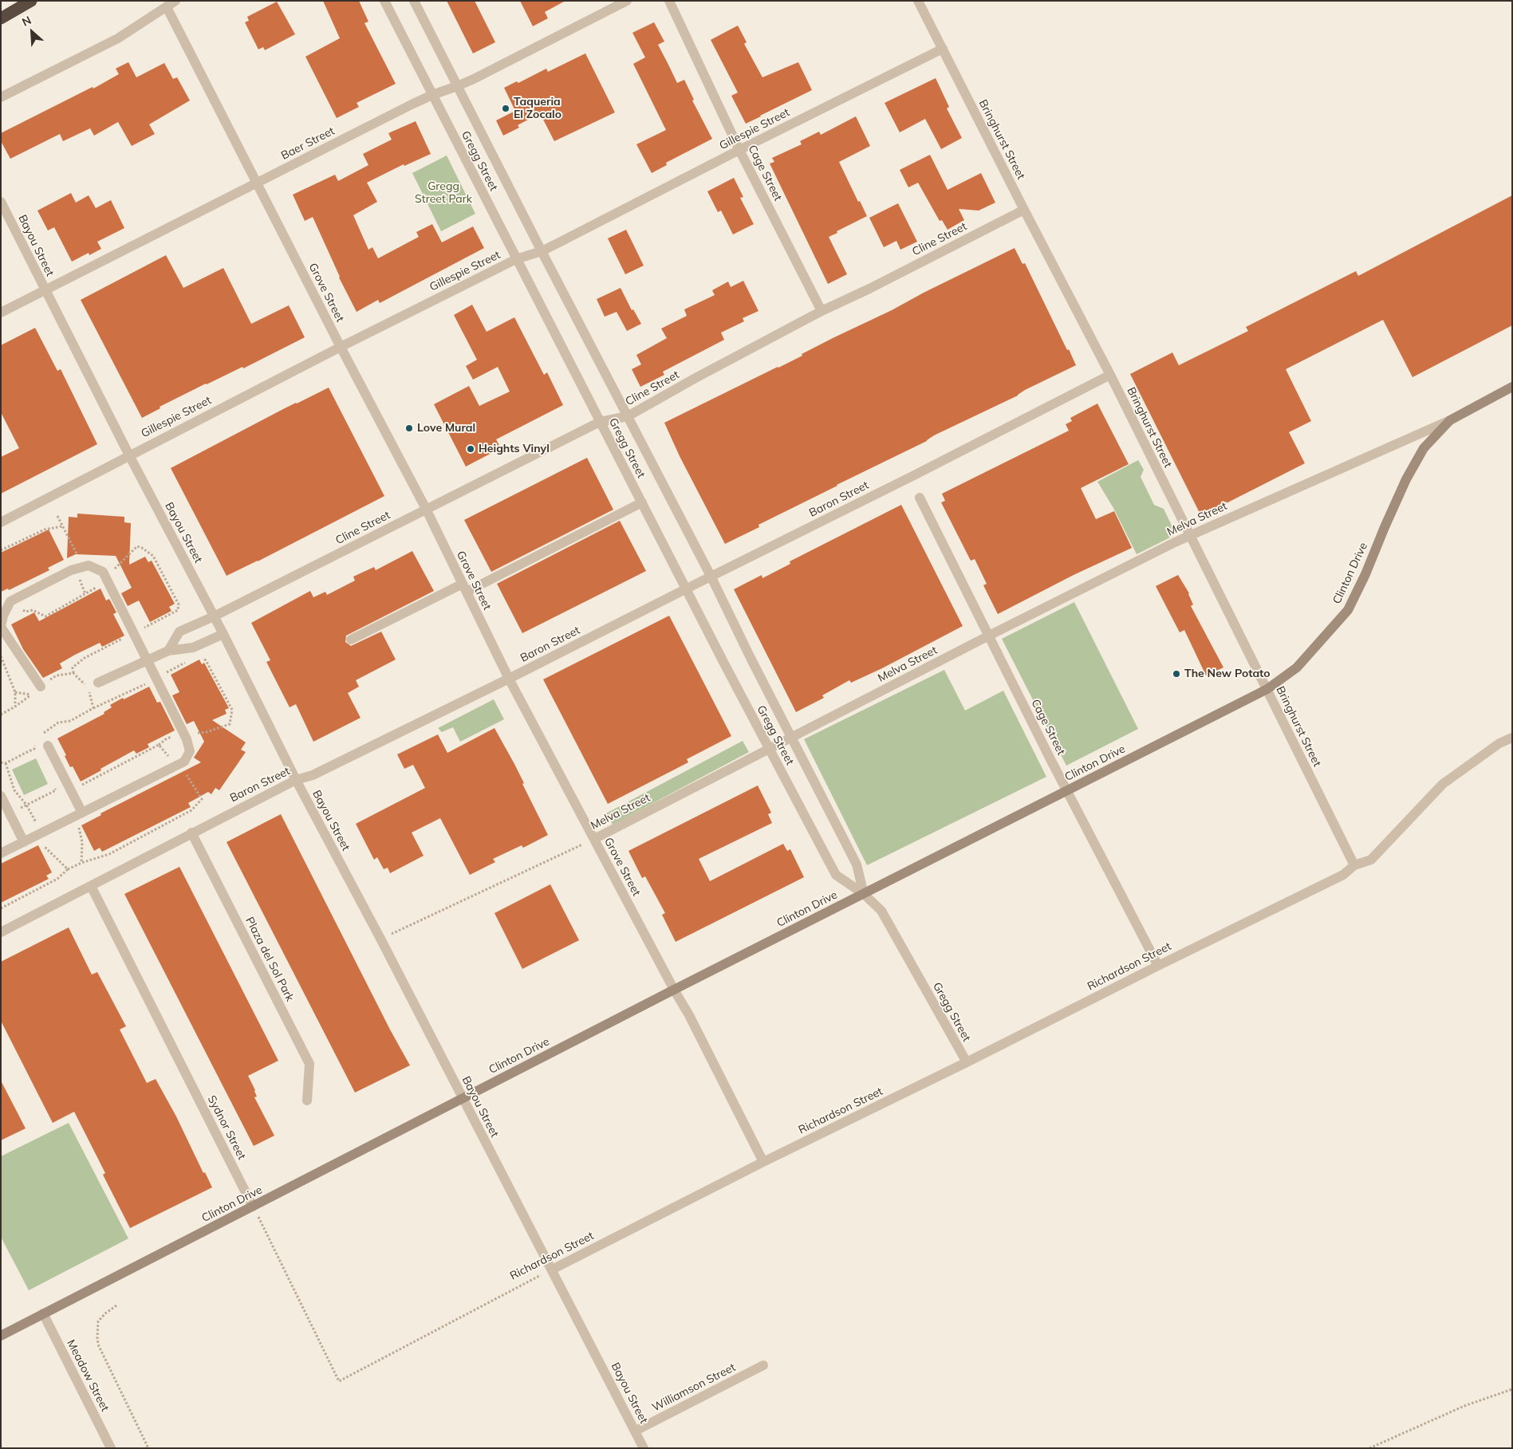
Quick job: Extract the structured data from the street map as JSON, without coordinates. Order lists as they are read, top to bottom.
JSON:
{
  "streets": {
    "main road": ["Clinton Drive"],
    "street": [
      "Gillespie Street",
      "Bringhurst Street",
      "Baer Street",
      "Gregg Street",
      "Cage Street",
      "Cline Street",
      "Bayou Street",
      "Grove Street",
      "Baron Street",
      "Melva Street",
      "Plaza del Sol Park",
      "Richardson Street",
      "Sydnor Street",
      "Meadow Street",
      "Williamson Street"
    ]
  },
  "crossings": [
    ["Gillespie Street", "Bringhurst Street"],
    ["Gillespie Street", "Gregg Street"],
    ["Gillespie Street", "Cage Street"],
    ["Gillespie Street", "Bayou Street"],
    ["Gillespie Street", "Grove Street"],
    ["Bringhurst Street", "Cline Street"],
    ["Bringhurst Street", "Baron Street"],
    ["Bringhurst Street", "Melva Street"],
    ["Bringhurst Street", "Clinton Drive"],
    ["Bringhurst Street", "Richardson Street"],
    ["Baer Street", "Gregg Street"],
    ["Baer Street", "Bayou Street"],
    ["Baer Street", "Grove Street"],
    ["Gregg Street", "Cline Street"],
    ["Gregg Street", "Baron Street"],
    ["Gregg Street", "Melva Street"],
    ["Gregg Street", "Clinton Drive"],
    ["Gregg Street", "Richardson Street"],
    ["Cage Street", "Cline Street"],
    ["Cage Street", "Melva Street"],
    ["Cage Street", "Clinton Drive"],
    ["Cage Street", "Richardson Street"],
    ["Cline Street", "Bayou Street"],
    ["Cline Street", "Grove Street"],
    ["Bayou Street", "Baron Street"],
    ["Bayou Street", "Melva Street"],
    ["Bayou Street", "Clinton Drive"],
    ["Bayou Street", "Richardson Street"],
    ["Bayou Street", "Williamson Street"],
    ["Grove Street", "Baron Street"],
    ["Grove Street", "Melva Street"],
    ["Grove Street", "Clinton Drive"],
    ["Grove Street", "Richardson Street"],
    ["Baron Street", "Plaza del Sol Park"],
    ["Baron Street", "Sydnor Street"],
    ["Melva Street", "Clinton Drive"],
    ["Clinton Drive", "Richardson Street"],
    ["Clinton Drive", "Sydnor Street"],
    ["Clinton Drive", "Meadow Street"],
    ["Richardson Street", "Sydnor Street"]
  ],
  "parks": ["Gregg Street Park"],
  "places": [
    "Taqueria El Zocalo",
    "Love Mural",
    "Heights Vinyl",
    "The New Potato"
  ],
  "north": "top left"
}
